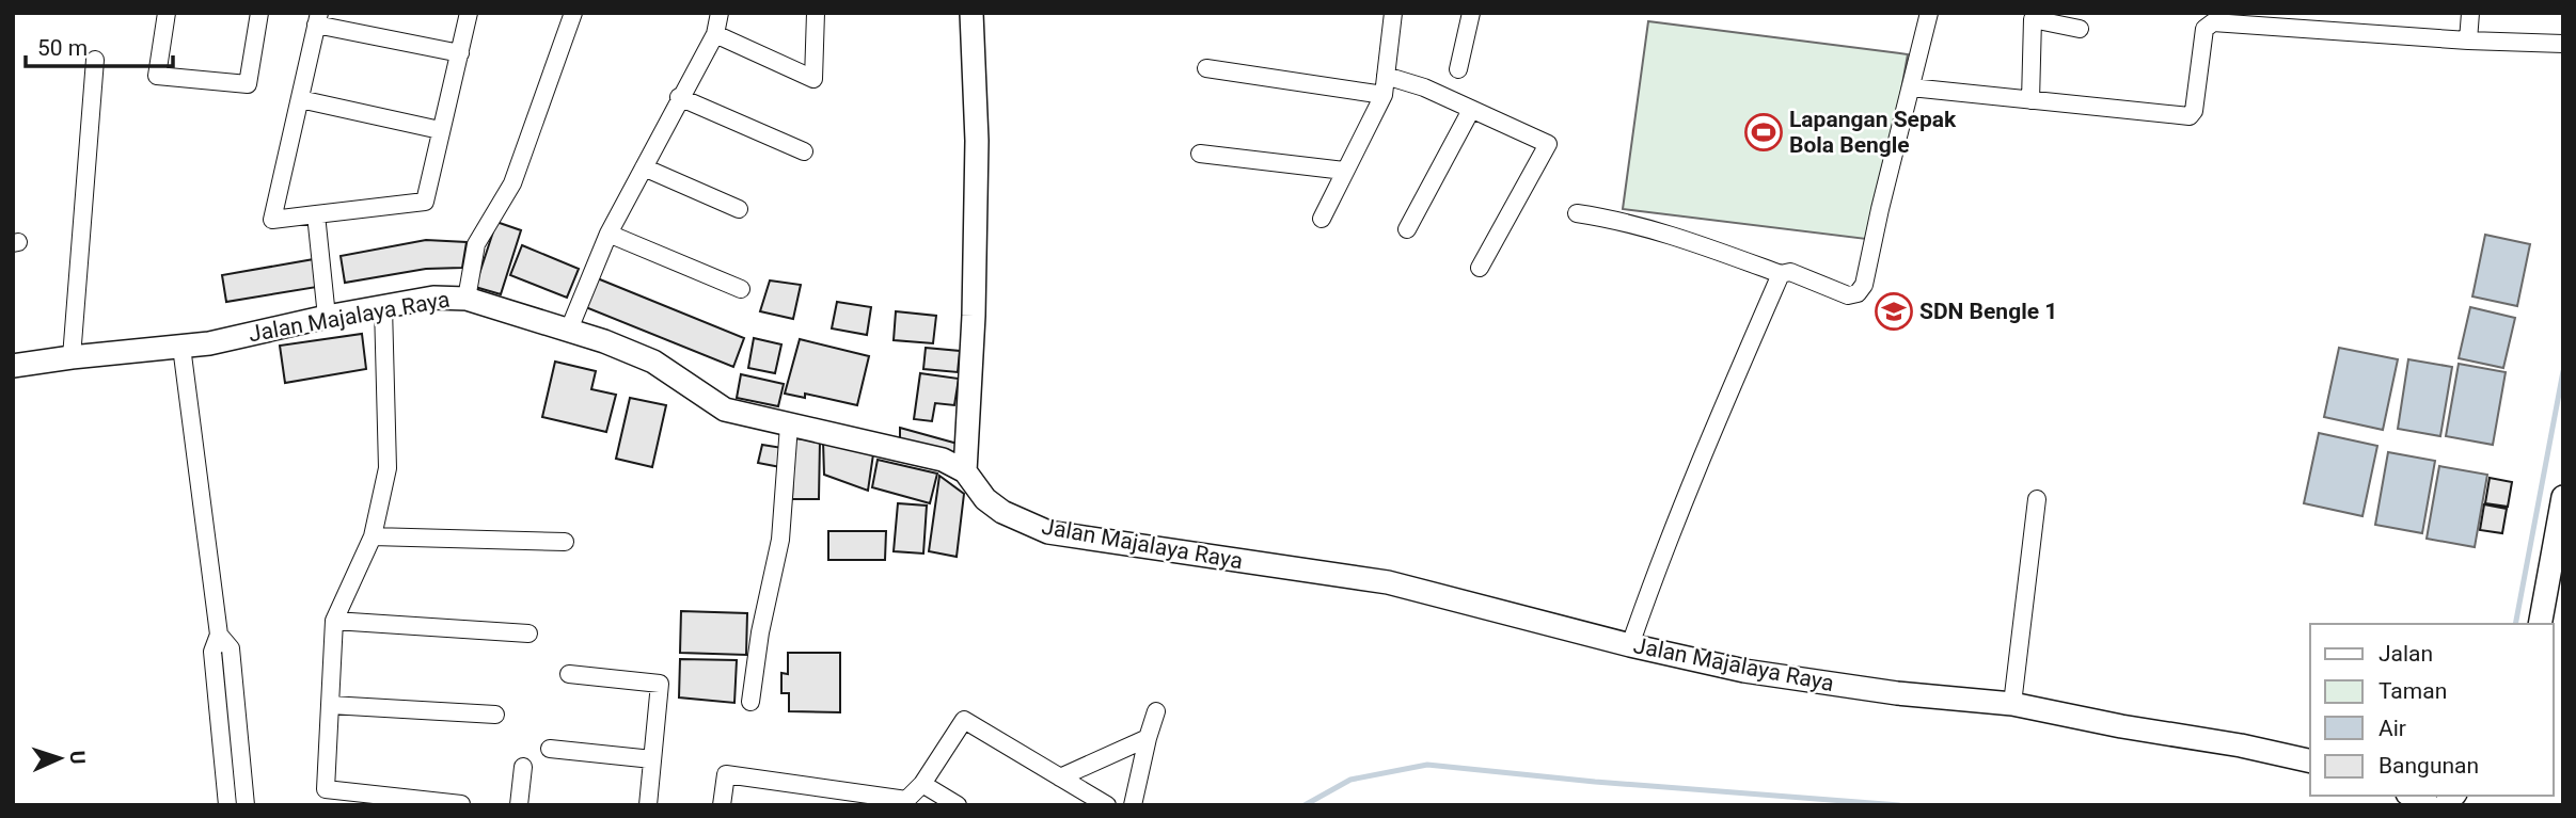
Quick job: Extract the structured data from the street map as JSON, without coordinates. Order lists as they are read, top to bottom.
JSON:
{
  "streets": {
    "street": ["Jalan Majalaya Raya"]
  },
  "places": {
    "sports": ["Lapangan Sepak Bola Bengle"],
    "school or university": ["SDN Bengle 1"]
  },
  "legend": [
    "Jalan",
    "Taman",
    "Air",
    "Bangunan"
  ],
  "scale_bar": "50 m",
  "north": "right"
}
